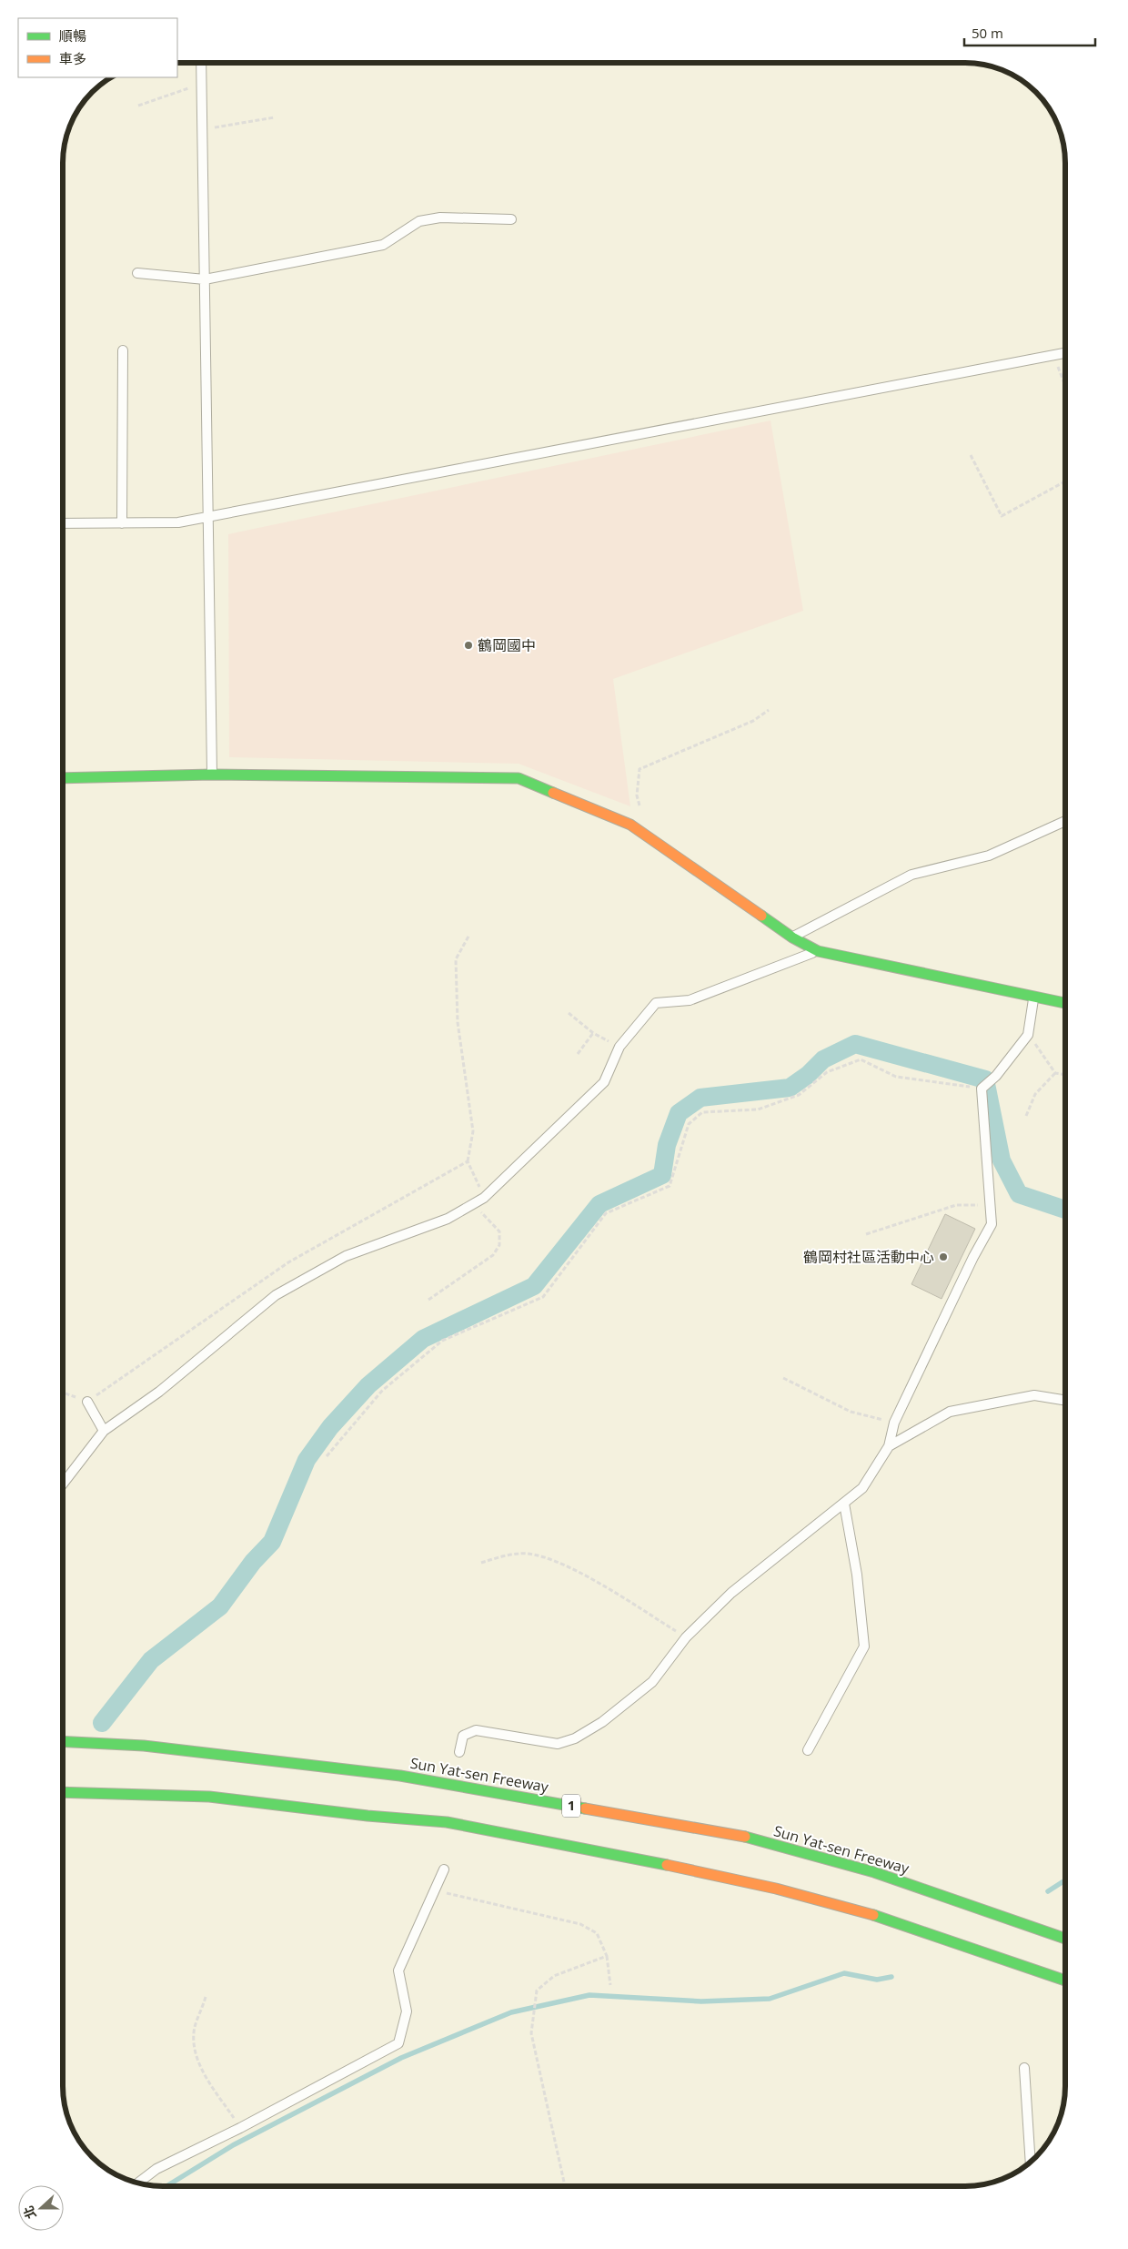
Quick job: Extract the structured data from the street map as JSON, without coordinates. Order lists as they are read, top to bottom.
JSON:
{
  "streets": {
    "main road": ["Sun Yat-sen Freeway", "1"]
  },
  "places": ["鶴岡國中", "鶴岡村社區活動中心"],
  "legend": ["順暢", "車多"],
  "scale_bar": "50 m",
  "north": "left"
}
